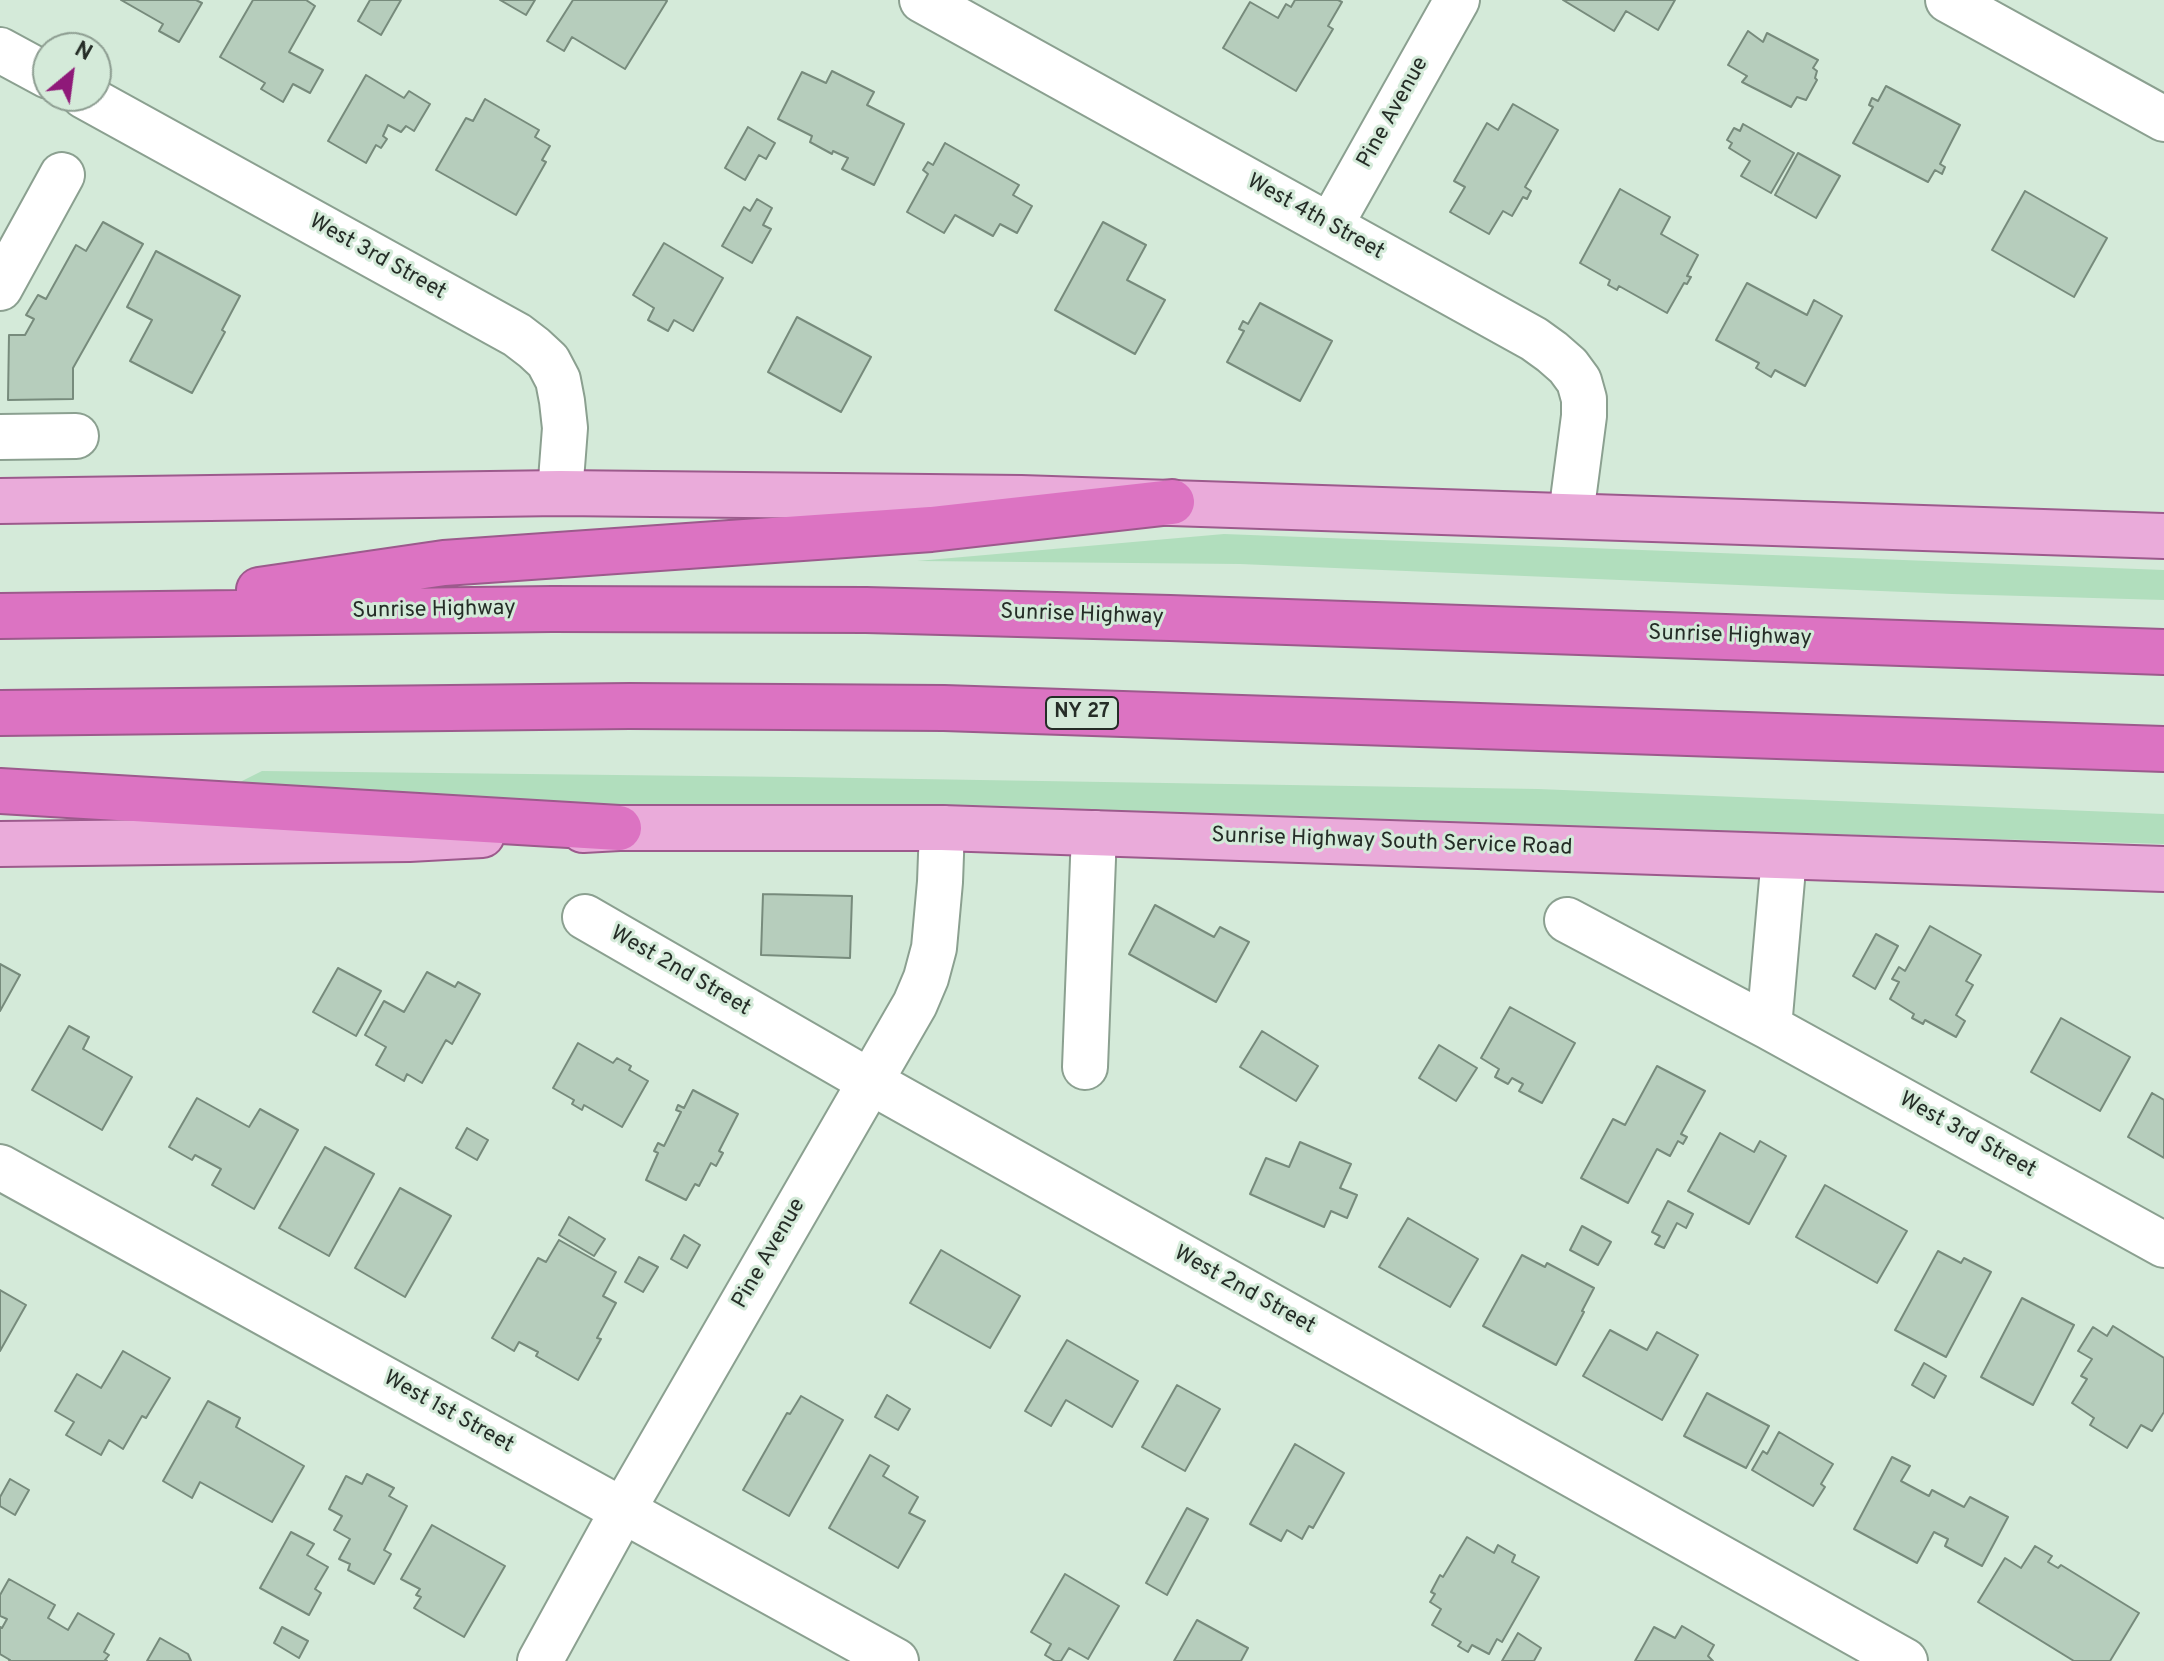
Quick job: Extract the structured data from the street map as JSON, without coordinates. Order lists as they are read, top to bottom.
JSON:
{
  "streets": {
    "highway": ["Sunrise Highway", "NY 27"],
    "main road": ["Sunrise Highway South Service Road"],
    "street": [
      "Pine Avenue",
      "West 4th Street",
      "West 3rd Street",
      "West 2nd Street",
      "West 1st Street"
    ]
  },
  "crossings": [
    ["Pine Avenue", "West 4th Street"],
    ["Pine Avenue", "Sunrise Highway South Service Road"],
    ["Pine Avenue", "West 2nd Street"],
    ["Pine Avenue", "West 1st Street"]
  ],
  "north": "top right"
}
